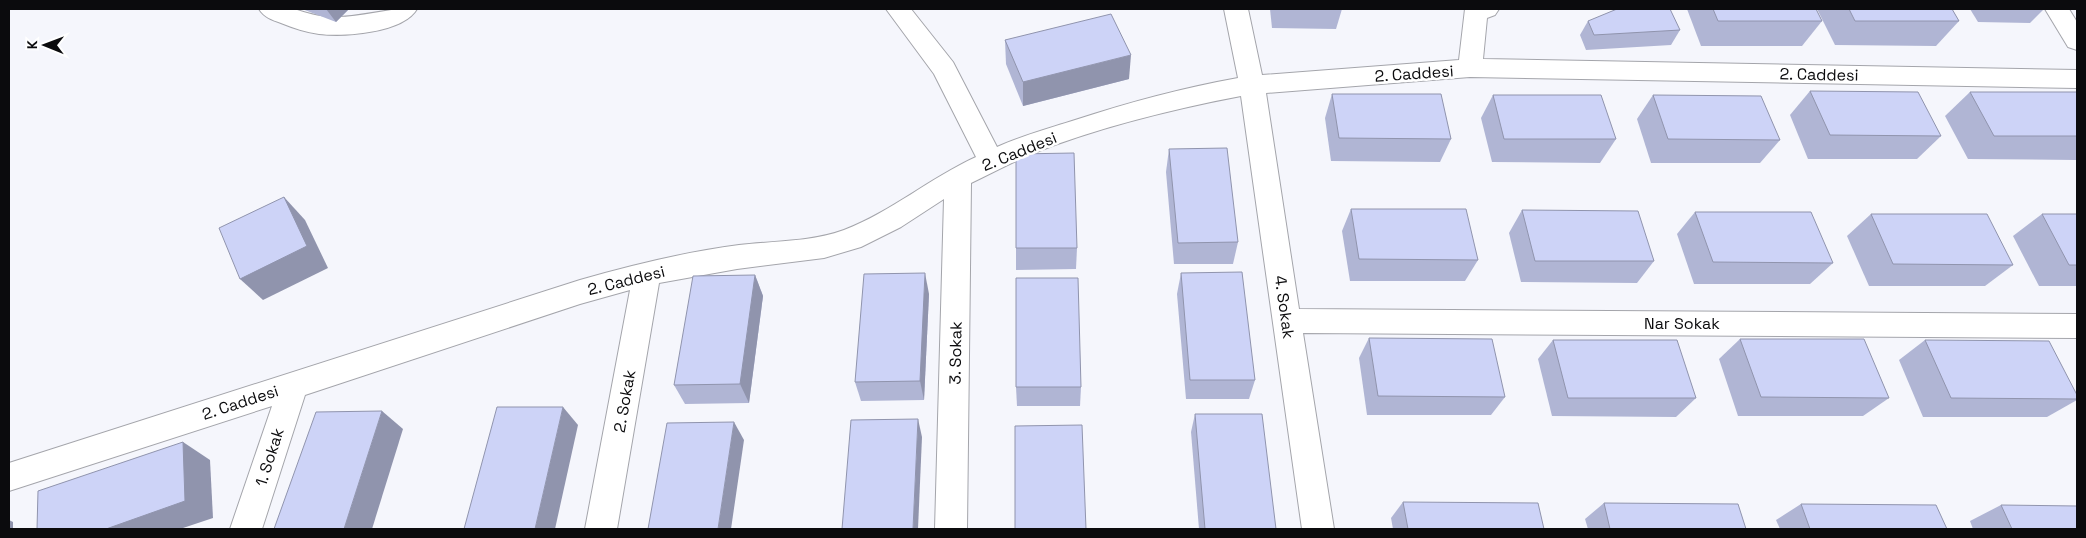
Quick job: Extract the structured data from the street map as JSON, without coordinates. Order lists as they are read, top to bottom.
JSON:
{
  "streets": {
    "street": [
      "2. Caddesi",
      "4. Sokak",
      "Nar Sokak",
      "3. Sokak",
      "2. Sokak",
      "1. Sokak"
    ]
  },
  "crossings": [
    ["2. Caddesi", "4. Sokak"],
    ["2. Caddesi", "3. Sokak"],
    ["2. Caddesi", "2. Sokak"],
    ["2. Caddesi", "1. Sokak"],
    ["4. Sokak", "Nar Sokak"]
  ],
  "north": "left"
}
